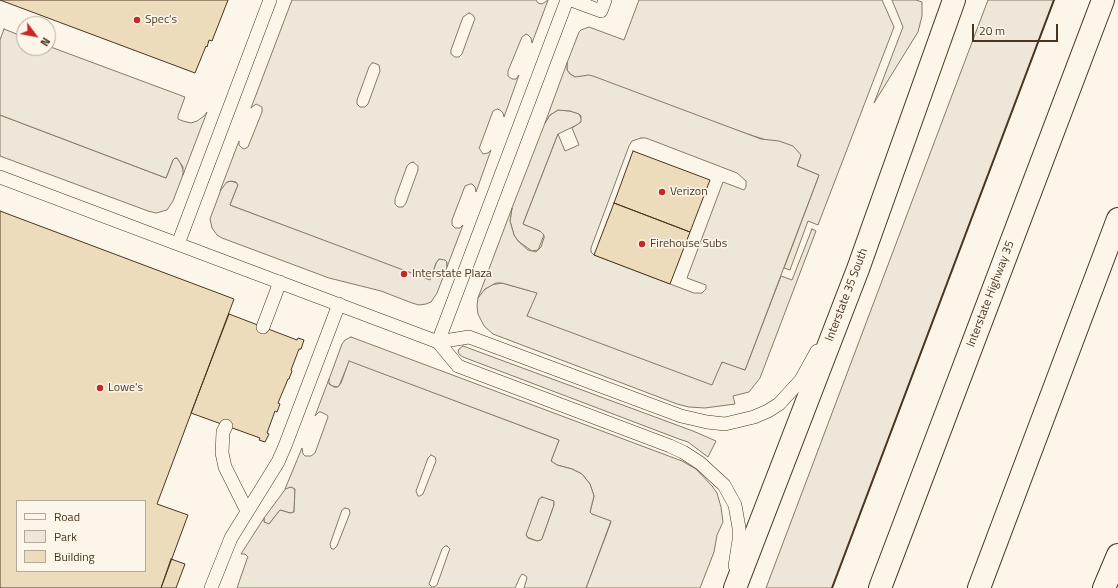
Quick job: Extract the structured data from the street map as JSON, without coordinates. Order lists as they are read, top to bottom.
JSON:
{
  "streets": {
    "main road": ["Interstate Highway 35", "Interstate 35 South"]
  },
  "places": [
    "Spec's",
    "Verizon",
    "Firehouse Subs",
    "Interstate Plaza",
    "Lowe's"
  ],
  "legend": ["Road", "Park", "Building"],
  "scale_bar": "20 m",
  "north": "bottom right"
}
